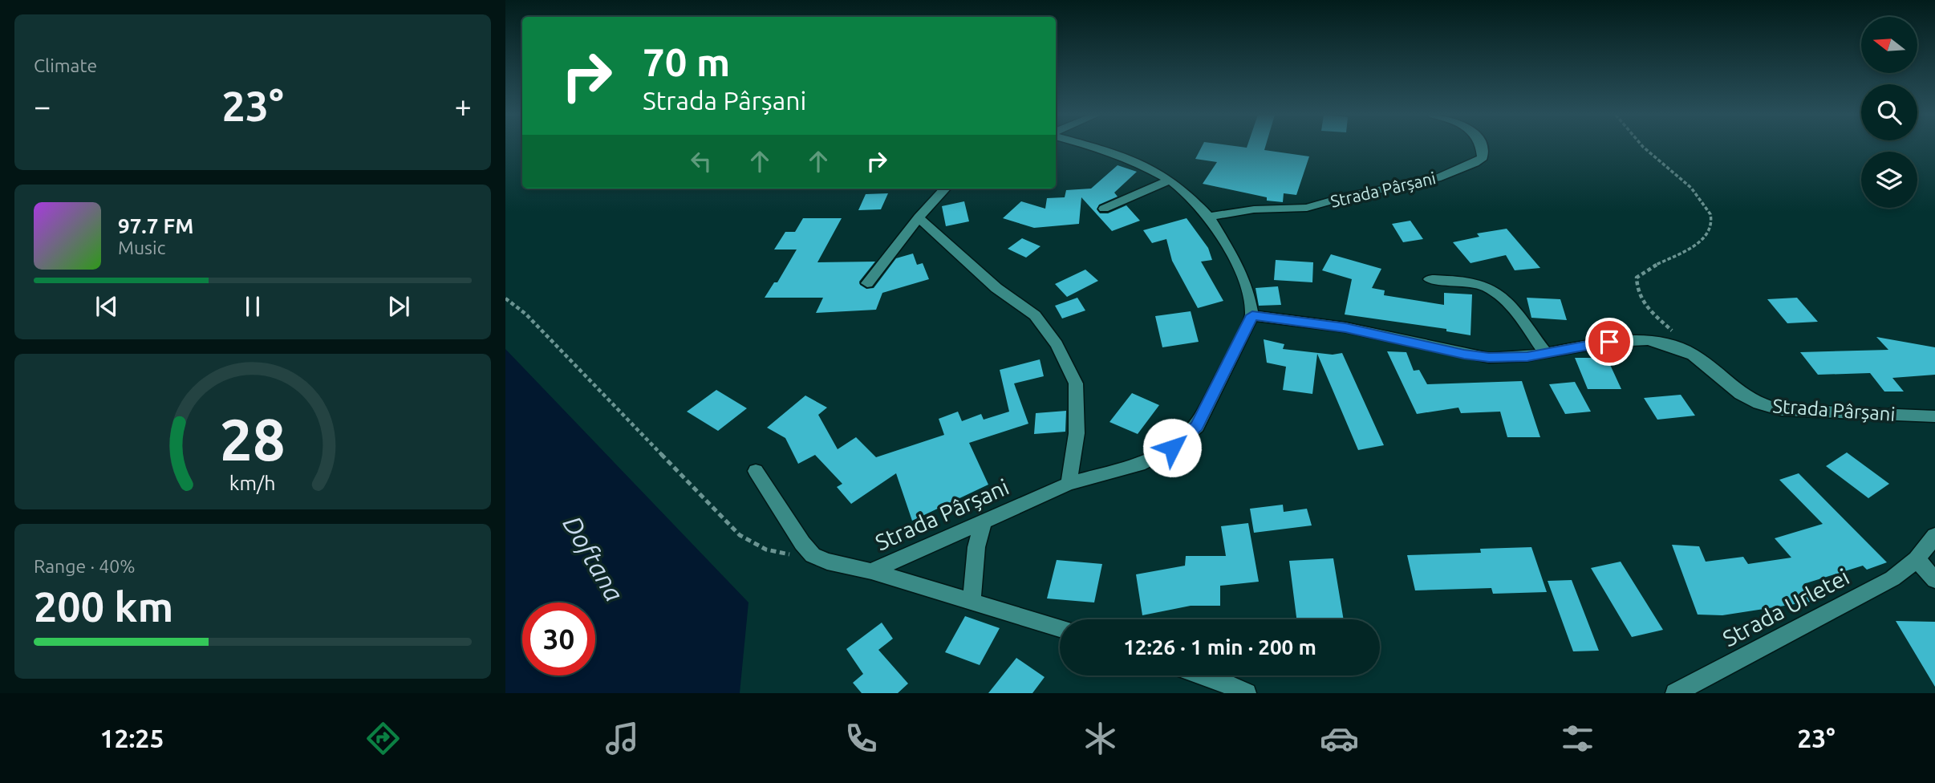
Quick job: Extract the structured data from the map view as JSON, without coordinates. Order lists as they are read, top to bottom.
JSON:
{
  "streets": {
    "street": ["Strada Pârșani", "Strada Urletei"]
  },
  "water": ["Doftana"],
  "north": "left",
  "page": {
    "tile": [
      "Climate",
      ["Range · 40%", "200 km"]
    ],
    "turn": ["70 m", "Strada Pârșani"],
    "heat": ["−", "23°", "+"],
    "song": ["97.7 FM", "Music"],
    "limit": "30",
    "trip": "12:26 · 1 min · 200 m",
    "tabs": ["12:25", "23°"],
    "gauge": ["28", "km/h"]
  }
}
